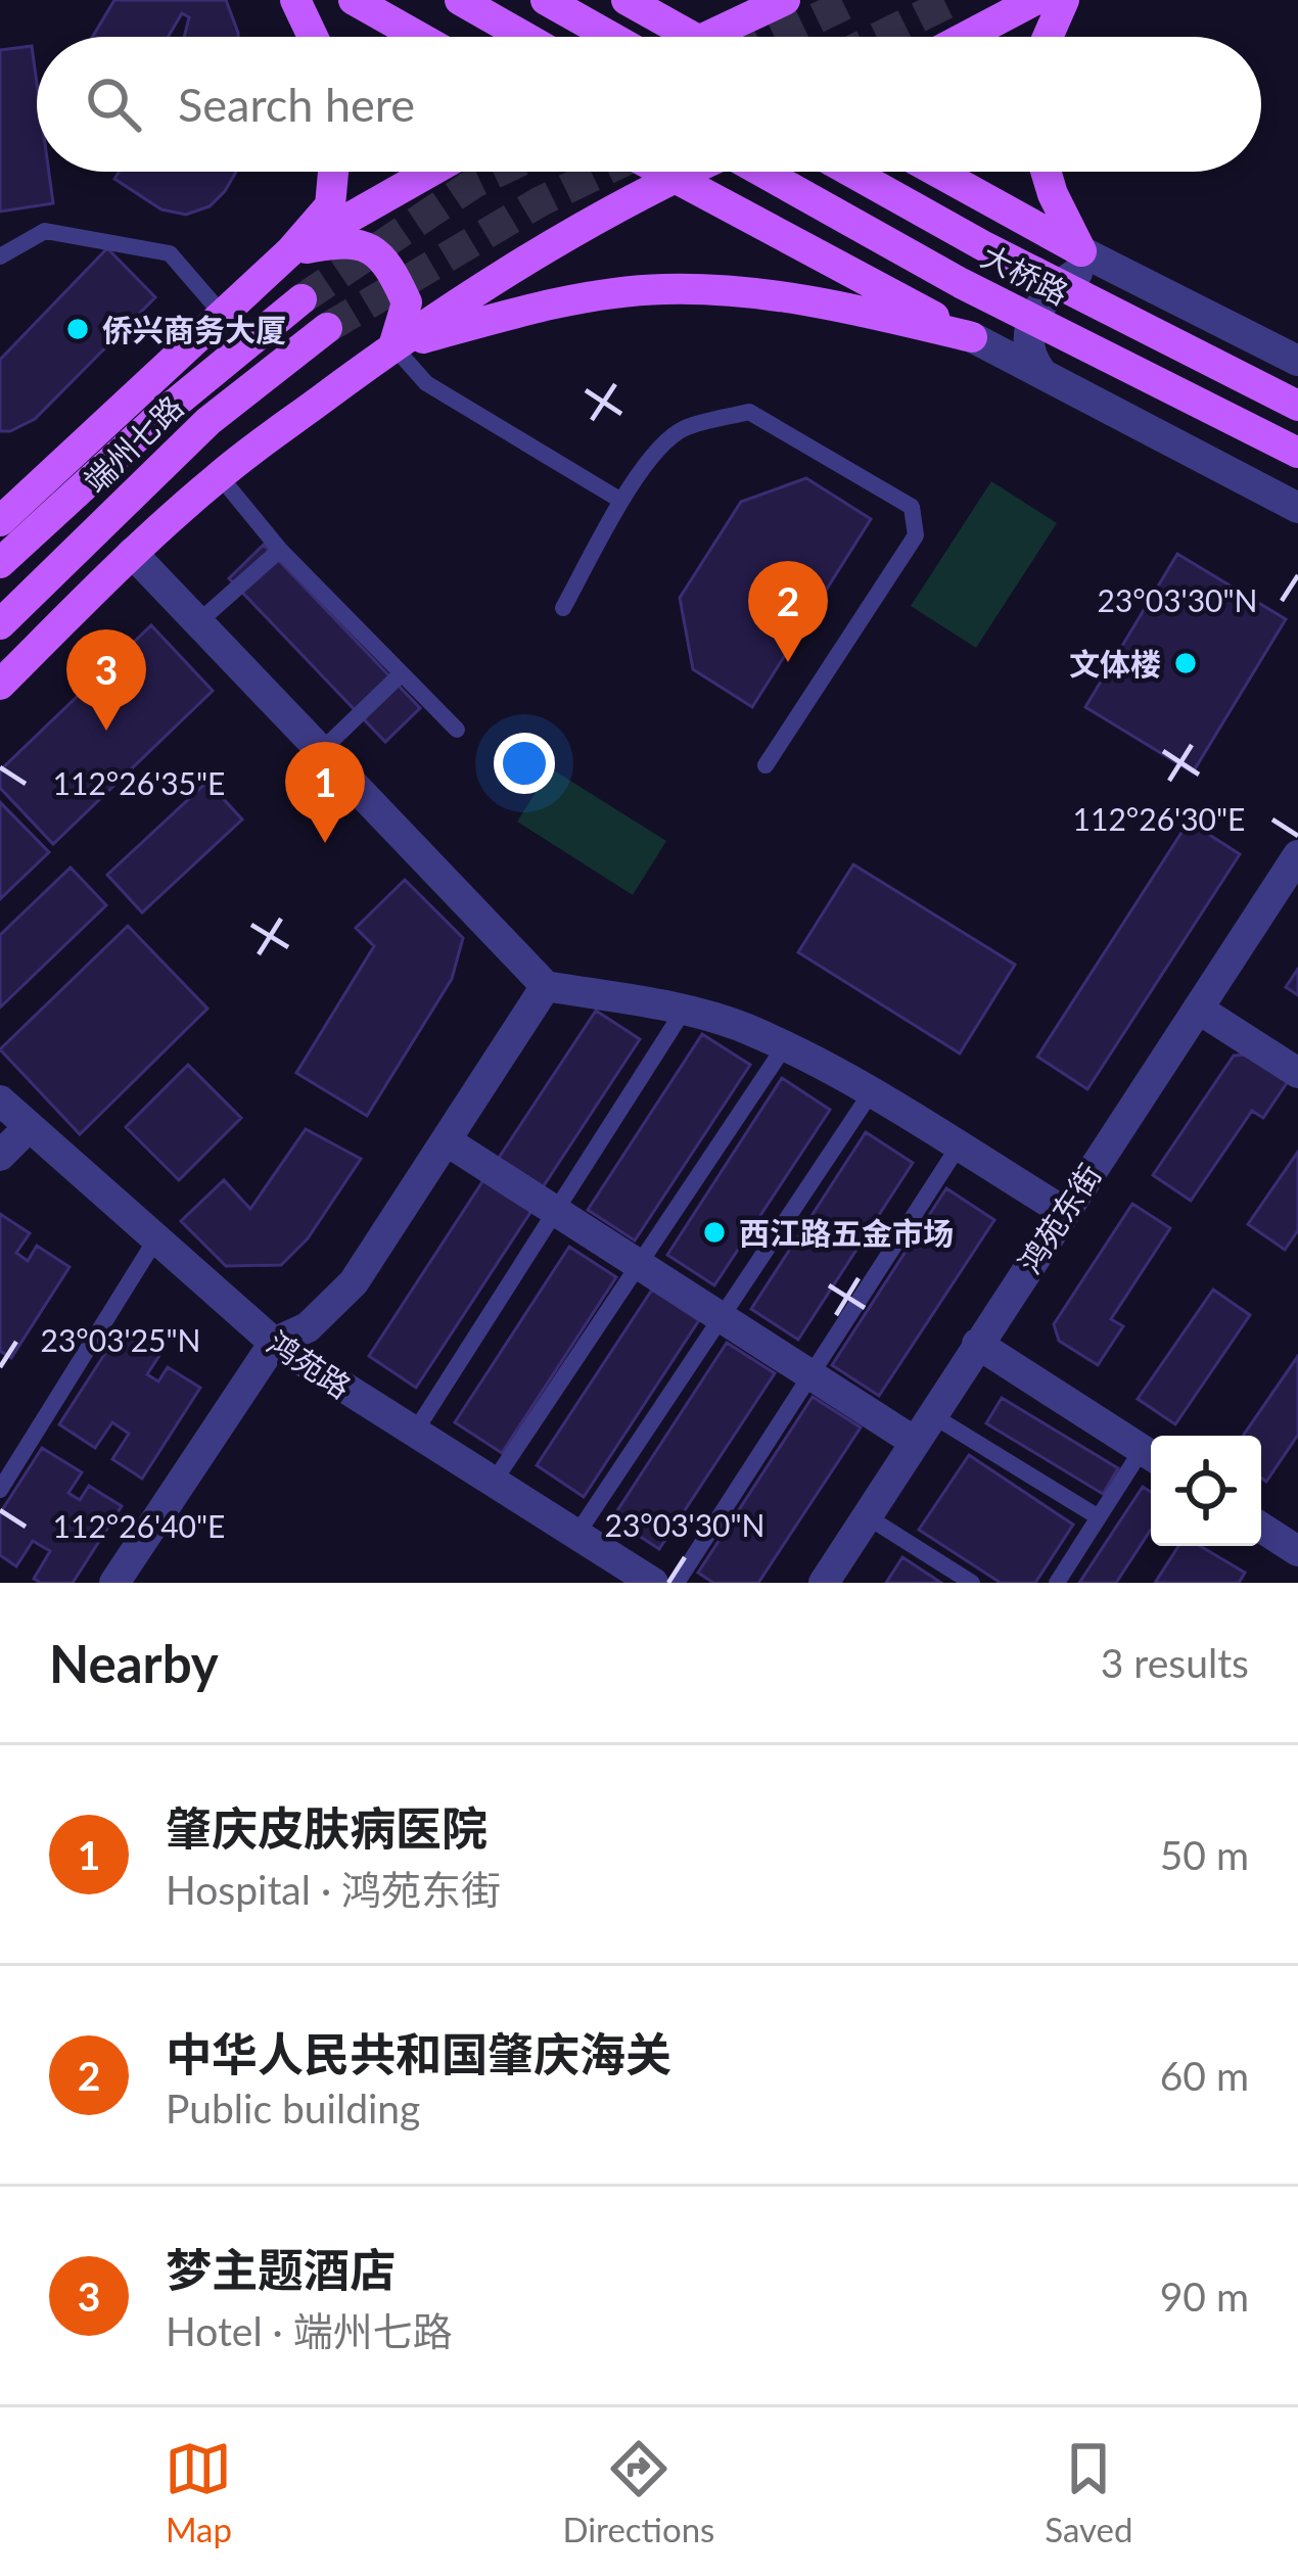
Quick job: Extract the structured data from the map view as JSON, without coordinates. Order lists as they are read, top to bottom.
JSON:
{
  "streets": {
    "main road": ["大桥路", "端州七路"],
    "street": ["鸿苑东街", "鸿苑路"]
  },
  "places": ["侨兴商务大厦", "文体楼", "西江路五金市场"],
  "page": {
    "search": "Search here",
    "pins": ["2", "3", "1"],
    "heading": ["Nearby", "3 results"],
    "list": [
      {
        "mark": "1",
        "name": "肇庆皮肤病医院",
        "note": "Hospital · 鸿苑东街",
        "value": "50 m"
      },
      {
        "mark": "2",
        "name": "中华人民共和国肇庆海关",
        "note": "Public building",
        "value": "60 m"
      },
      {
        "mark": "3",
        "name": "梦主题酒店",
        "note": "Hotel · 端州七路",
        "value": "90 m"
      }
    ],
    "nav": ["Map", "Directions", "Saved"]
  },
  "coordinates": [
    "23°03'30\"N",
    "112°26'35\"E",
    "112°26'30\"E",
    "23°03'25\"N",
    "112°26'40\"E"
  ]
}
